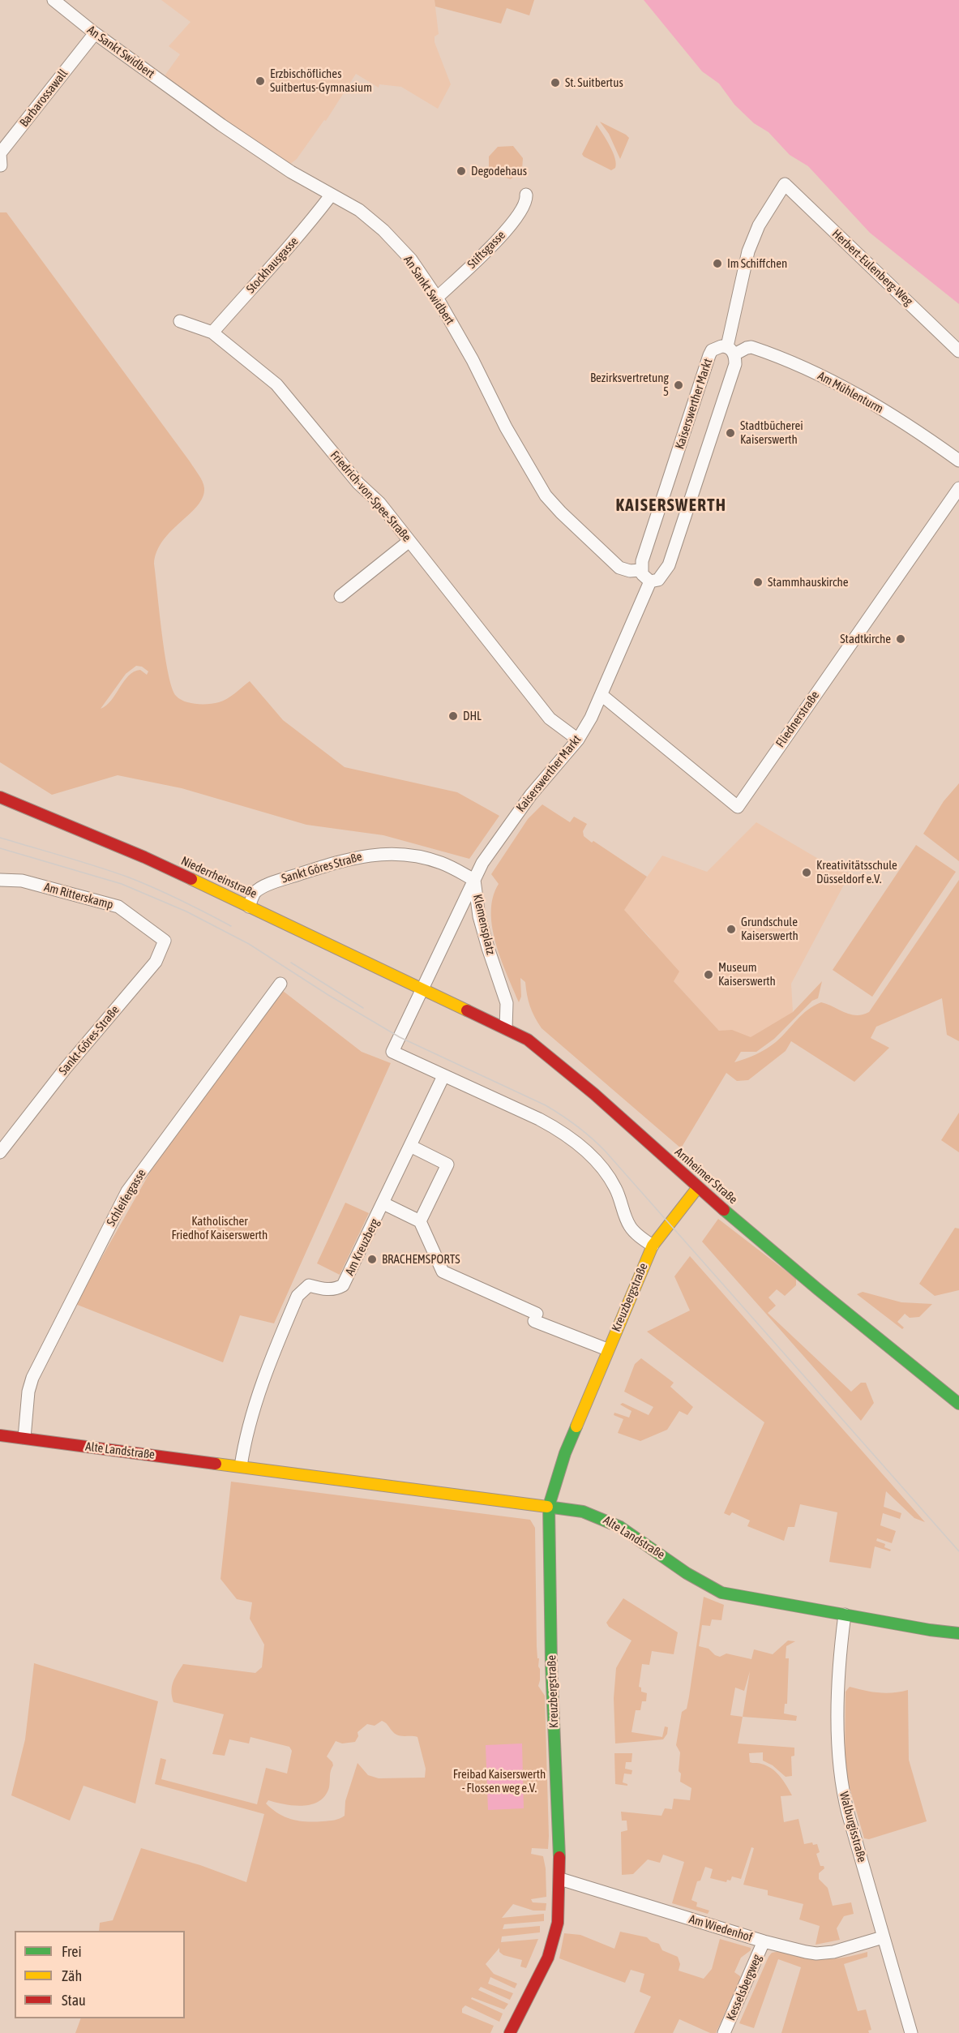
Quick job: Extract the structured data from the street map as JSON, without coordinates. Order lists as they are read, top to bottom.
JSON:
{
  "streets": {
    "street": [
      "An Sankt Swidbert",
      "Barbarossawall",
      "Stiftsgasse",
      "Stockhausgasse",
      "Herbert-Eulenberg-Weg",
      "Am Mühlenturm",
      "Kaiserswerther Markt",
      "Friedrich-von-Spee-Straße",
      "Fliednerstraße",
      "Sankt Göres Straße",
      "Niederrheinstraße",
      "Am Ritterskamp",
      "Klemensplatz",
      "Sankt-Göres-Straße",
      "Arnheimer Straße",
      "Schleifergasse",
      "Am Kreuzberg",
      "Kreuzbergstraße",
      "Alte Landstraße",
      "Walburgisstraße",
      "Am Wiedenhof",
      "Kesselsbergweg"
    ]
  },
  "crossings": [
    ["An Sankt Swidbert", "Barbarossawall"],
    ["An Sankt Swidbert", "Stiftsgasse"],
    ["An Sankt Swidbert", "Stockhausgasse"],
    ["An Sankt Swidbert", "Kaiserswerther Markt"],
    ["Stockhausgasse", "Friedrich-von-Spee-Straße"],
    ["Herbert-Eulenberg-Weg", "Kaiserswerther Markt"],
    ["Am Mühlenturm", "Kaiserswerther Markt"],
    ["Kaiserswerther Markt", "Friedrich-von-Spee-Straße"],
    ["Kaiserswerther Markt", "Fliednerstraße"],
    ["Kaiserswerther Markt", "Sankt Göres Straße"],
    ["Kaiserswerther Markt", "Klemensplatz"],
    ["Sankt Göres Straße", "Niederrheinstraße"],
    ["Sankt Göres Straße", "Klemensplatz"],
    ["Niederrheinstraße", "Klemensplatz"],
    ["Niederrheinstraße", "Arnheimer Straße"],
    ["Am Ritterskamp", "Sankt-Göres-Straße"],
    ["Klemensplatz", "Arnheimer Straße"],
    ["Arnheimer Straße", "Kreuzbergstraße"],
    ["Schleifergasse", "Alte Landstraße"],
    ["Am Kreuzberg", "Alte Landstraße"],
    ["Kreuzbergstraße", "Alte Landstraße"],
    ["Kreuzbergstraße", "Am Wiedenhof"],
    ["Alte Landstraße", "Walburgisstraße"],
    ["Walburgisstraße", "Am Wiedenhof"],
    ["Am Wiedenhof", "Kesselsbergweg"]
  ],
  "districts": ["KAISERSWERTH"],
  "parks": ["Katholischer Friedhof Kaiserswerth", "Freibad Kaiserswerth - Flossen weg e.V."],
  "places": [
    "Erzbischöfliches Suitbertus-Gymnasium",
    "St. Suitbertus",
    "Degodehaus",
    "Im Schiffchen",
    "Bezirksvertretung 5",
    "Stadtbücherei Kaiserswerth",
    "Stammhauskirche",
    "Stadtkirche",
    "DHL",
    "Kreativitätsschule Düsseldorf e.V.",
    "Grundschule Kaiserswerth",
    "Museum Kaiserswerth",
    "BRACHEMSPORTS"
  ],
  "legend": ["Frei", "Zäh", "Stau"]
}
